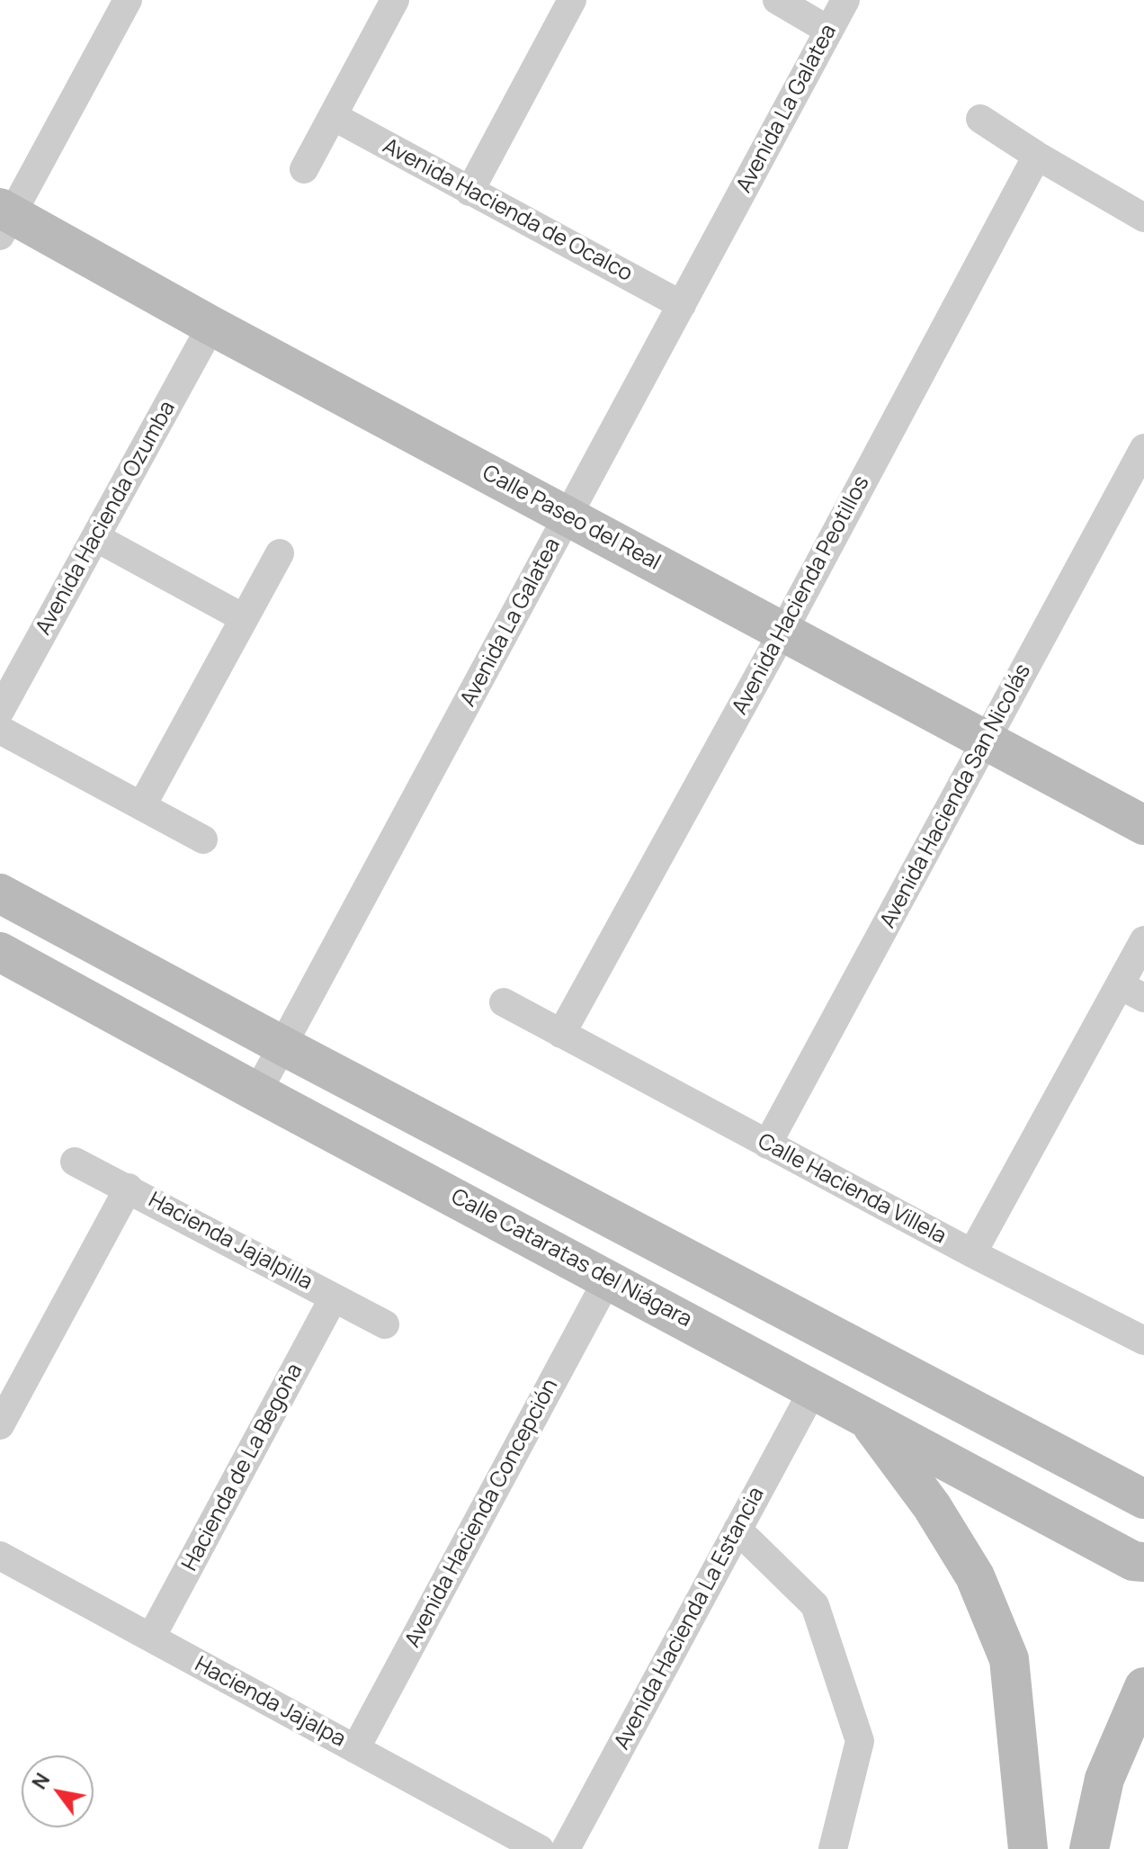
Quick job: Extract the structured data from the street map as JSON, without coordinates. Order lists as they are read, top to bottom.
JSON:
{
  "streets": {
    "main road": ["Calle Paseo del Real", "Calle Cataratas del Niágara"],
    "street": [
      "Avenida La Galatea",
      "Avenida Hacienda de Ocalco",
      "Avenida Hacienda Ozumba",
      "Avenida Hacienda Peotillos",
      "Avenida Hacienda San Nicolás",
      "Calle Hacienda Villela",
      "Hacienda Jajalpilla",
      "Hacienda de La Begoña",
      "Avenida Hacienda Concepción",
      "Avenida Hacienda La Estancia",
      "Hacienda Jajalpa"
    ]
  },
  "crossings": [
    ["Avenida La Galatea", "Avenida Hacienda de Ocalco"],
    ["Avenida La Galatea", "Calle Paseo del Real"],
    ["Avenida La Galatea", "Calle Cataratas del Niágara"],
    ["Avenida Hacienda Ozumba", "Calle Paseo del Real"],
    ["Calle Paseo del Real", "Avenida Hacienda Peotillos"],
    ["Calle Paseo del Real", "Avenida Hacienda San Nicolás"],
    ["Avenida Hacienda Peotillos", "Calle Hacienda Villela"],
    ["Avenida Hacienda San Nicolás", "Calle Hacienda Villela"],
    ["Hacienda Jajalpilla", "Hacienda de La Begoña"],
    ["Calle Cataratas del Niágara", "Avenida Hacienda Concepción"],
    ["Calle Cataratas del Niágara", "Avenida Hacienda La Estancia"],
    ["Hacienda de La Begoña", "Hacienda Jajalpa"],
    ["Avenida Hacienda Concepción", "Hacienda Jajalpa"]
  ],
  "north": "top left"
}
